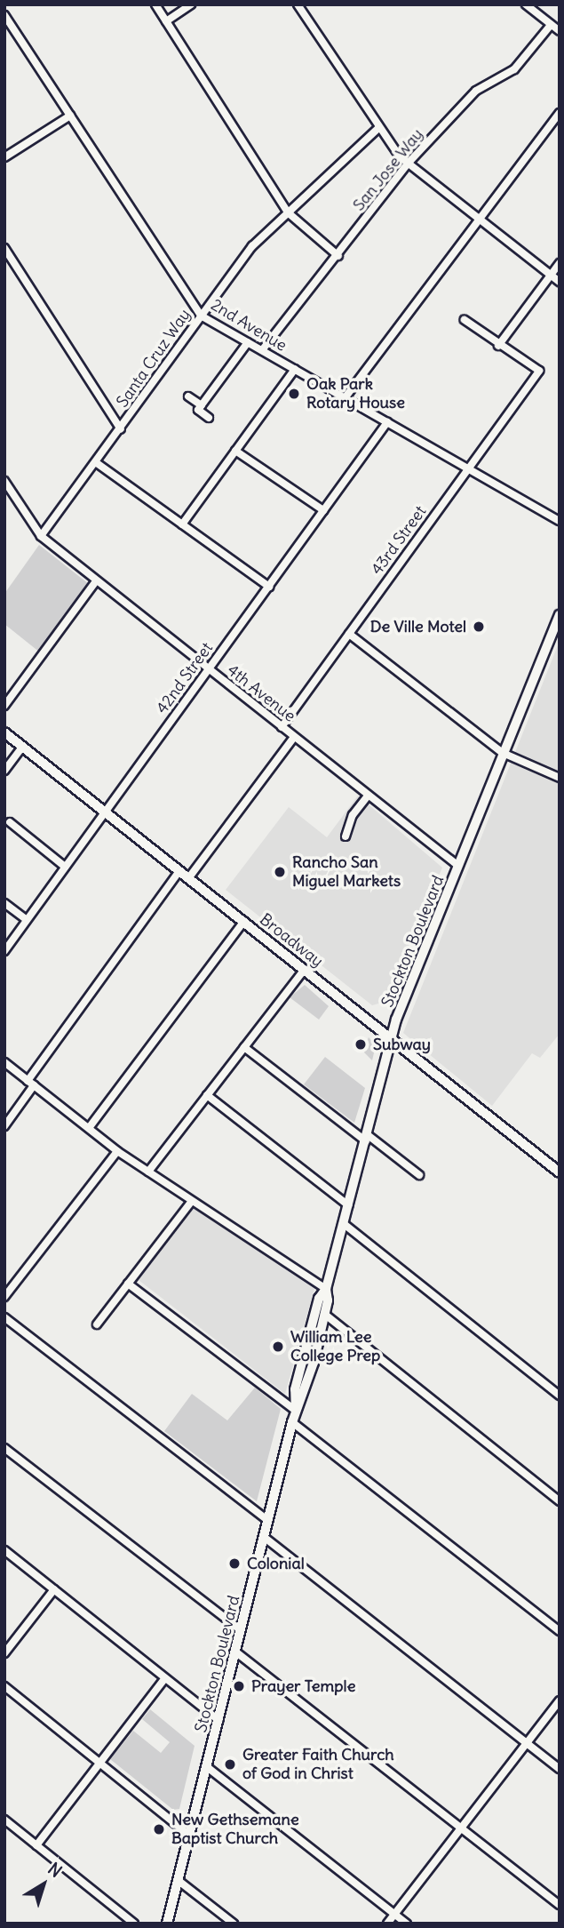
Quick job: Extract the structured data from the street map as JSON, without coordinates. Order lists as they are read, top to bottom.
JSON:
{
  "streets": {
    "main road": ["Broadway", "Stockton Boulevard"],
    "street": [
      "San Jose Way",
      "2nd Avenue",
      "Santa Cruz Way",
      "43rd Street",
      "42nd Street",
      "4th Avenue"
    ]
  },
  "crossings": [
    ["San Jose Way", "2nd Avenue"],
    ["2nd Avenue", "Santa Cruz Way"],
    ["2nd Avenue", "43rd Street"],
    ["2nd Avenue", "42nd Street"],
    ["Santa Cruz Way", "4th Avenue"],
    ["43rd Street", "4th Avenue"],
    ["42nd Street", "4th Avenue"],
    ["42nd Street", "Broadway"],
    ["4th Avenue", "Stockton Boulevard"],
    ["Broadway", "Stockton Boulevard"]
  ],
  "places": [
    "Oak Park Rotary House",
    "De Ville Motel",
    "Rancho San Miguel Markets",
    "Subway",
    "William Lee College Prep",
    "Colonial",
    "Prayer Temple",
    "Greater Faith Church of God in Christ",
    "New Gethsemane Baptist Church"
  ],
  "north": "top right"
}
